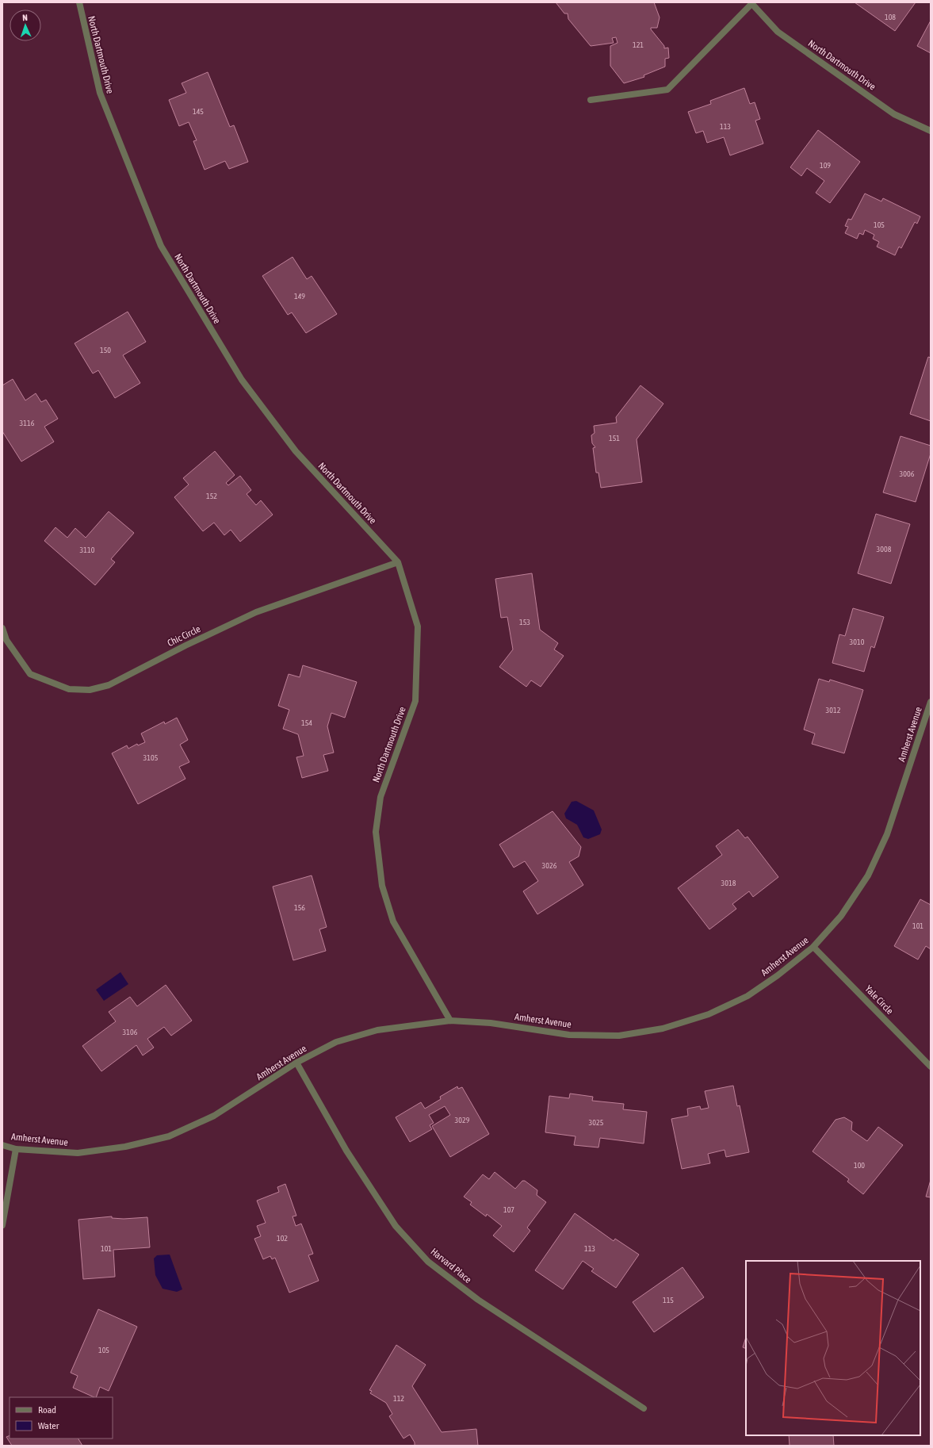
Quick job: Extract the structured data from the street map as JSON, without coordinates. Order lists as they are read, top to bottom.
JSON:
{
  "streets": {
    "street": [
      "North Dartmouth Drive",
      "Chic Circle",
      "Amherst Avenue",
      "Yale Circle",
      "Harvard Place"
    ]
  },
  "crossings": [
    ["North Dartmouth Drive", "Chic Circle"],
    ["North Dartmouth Drive", "Amherst Avenue"],
    ["Amherst Avenue", "Yale Circle"],
    ["Amherst Avenue", "Harvard Place"]
  ],
  "house_numbers": [
    "108",
    "121",
    "145",
    "113",
    "109",
    "105",
    "149",
    "150",
    "3116",
    "151",
    "3006",
    "152",
    "3008",
    "3110",
    "153",
    "3010",
    "3012",
    "154",
    "3105",
    "3026",
    "3018",
    "156",
    "101",
    "3106",
    "3029",
    "3025",
    "100",
    "107",
    "102",
    "101",
    "113",
    "115",
    "105",
    "112"
  ],
  "legend": ["Road", "Water"],
  "north": "top"
}
